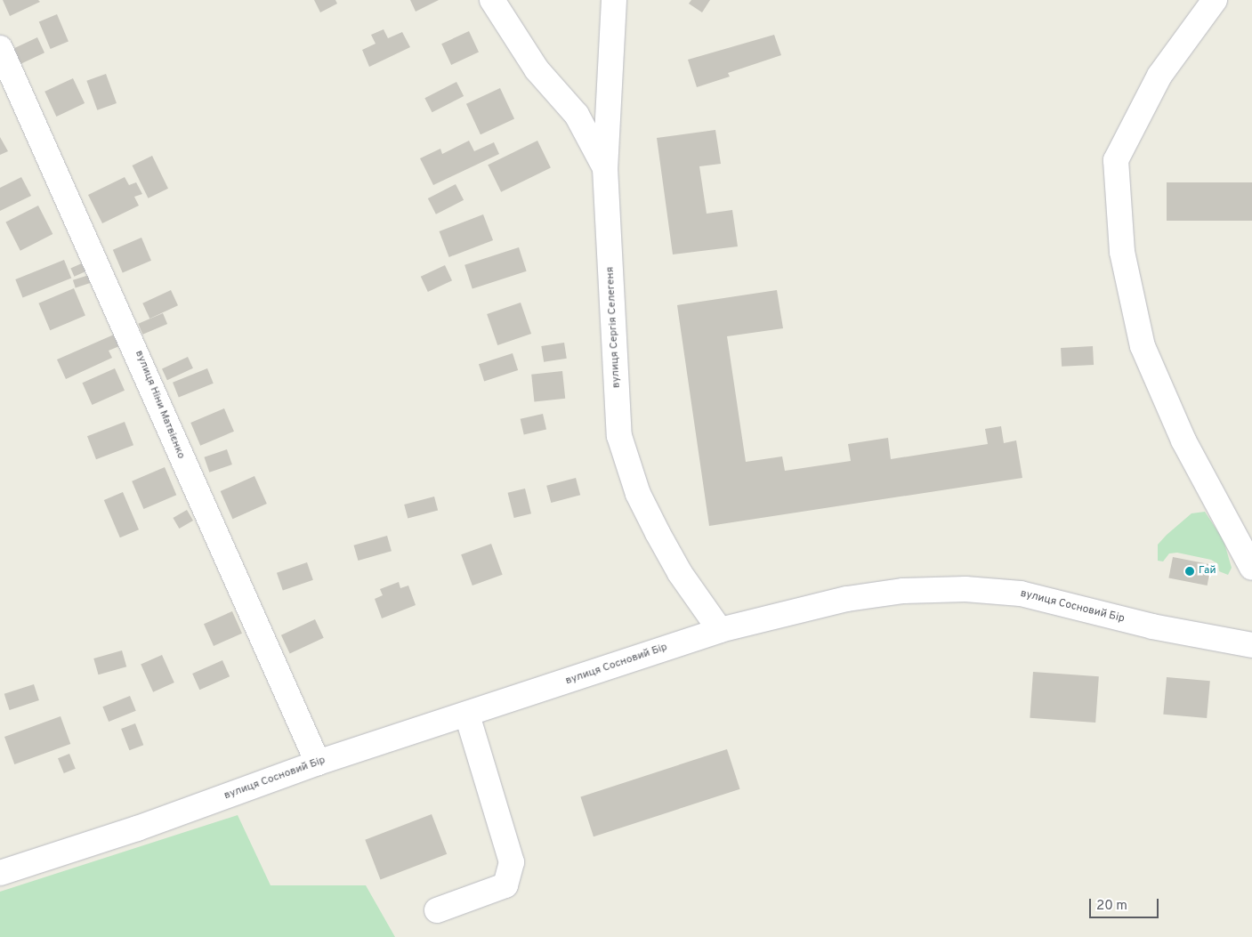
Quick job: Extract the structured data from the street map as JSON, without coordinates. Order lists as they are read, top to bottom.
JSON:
{
  "streets": {
    "street": ["вулиця Сергія Селегеня", "вулиця Ніни Матвієнко", "вулиця Сосновий Бір"]
  },
  "crossings": [
    ["вулиця Сергія Селегеня", "вулиця Сосновий Бір"],
    ["вулиця Ніни Матвієнко", "вулиця Сосновий Бір"]
  ],
  "places": ["Гай"],
  "scale_bar": "20 m"
}
